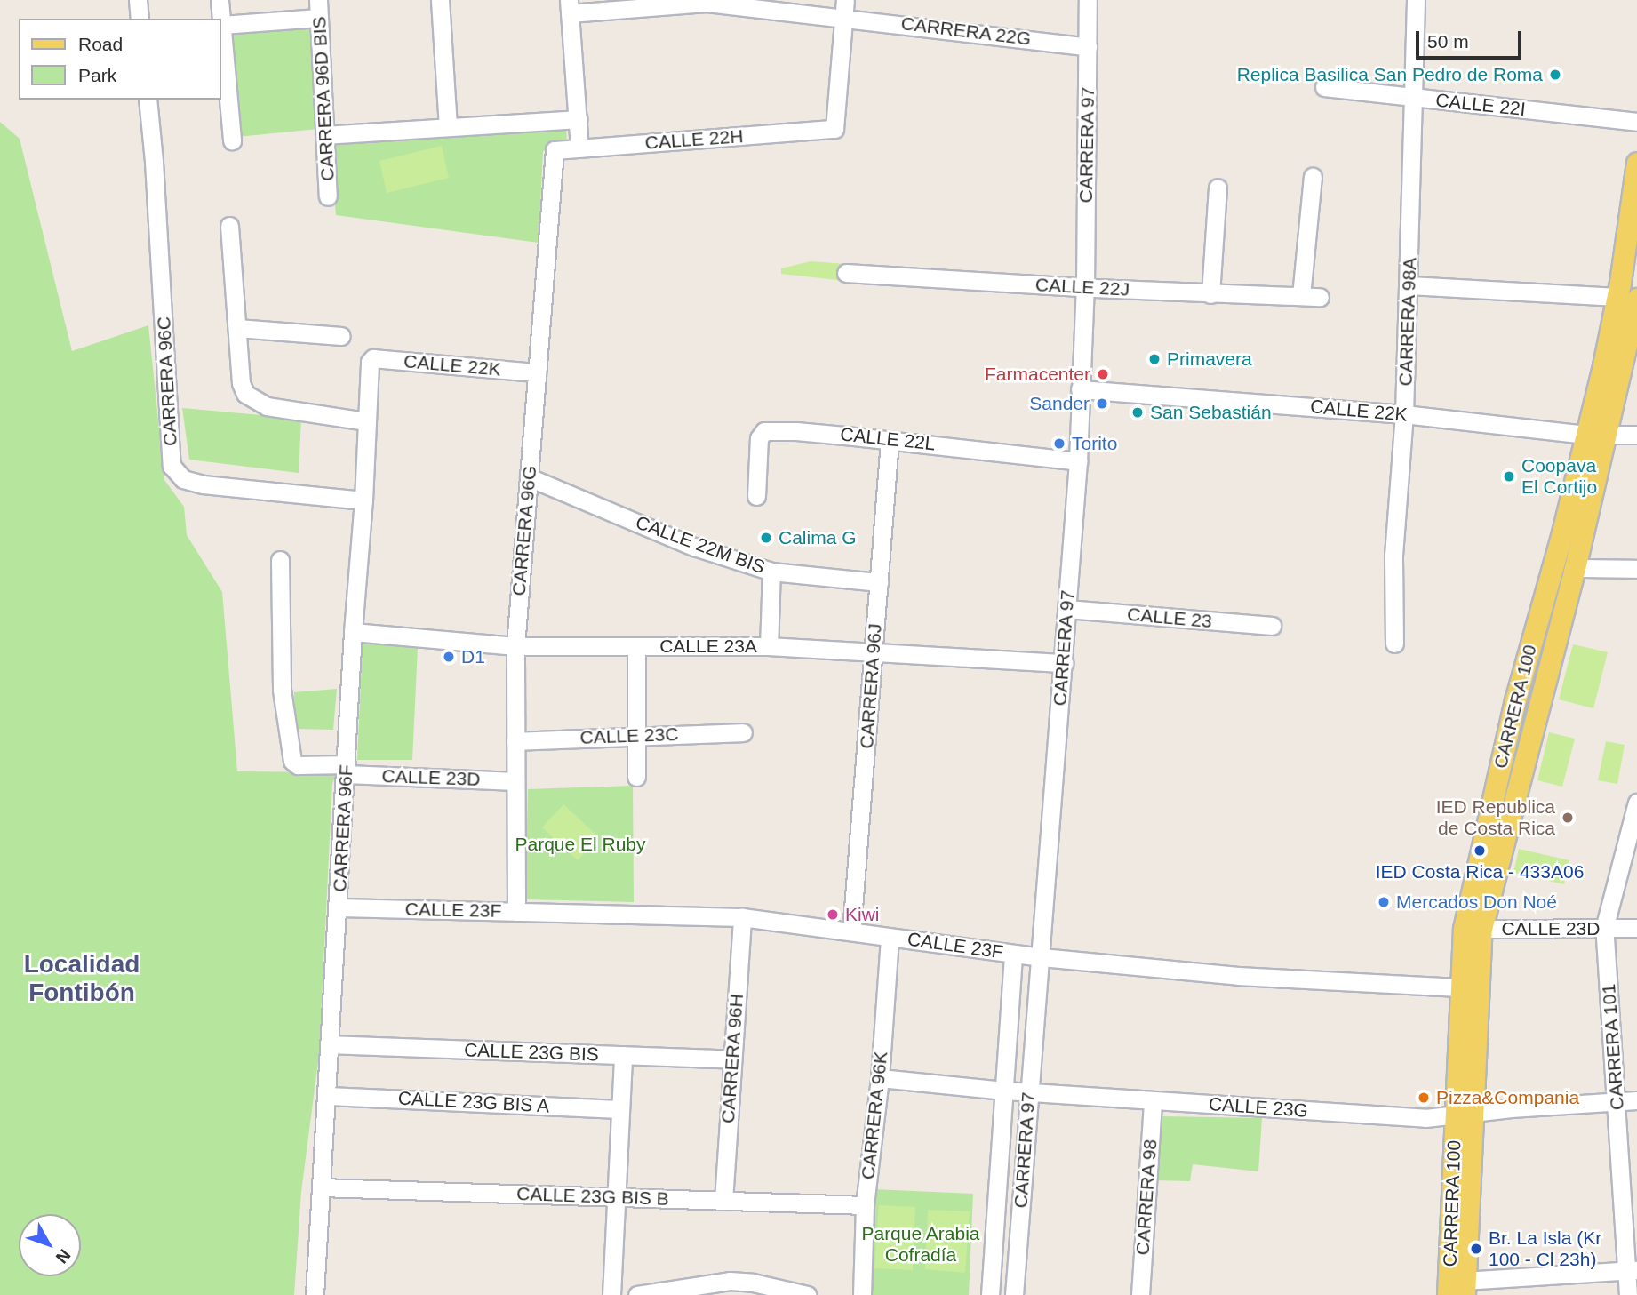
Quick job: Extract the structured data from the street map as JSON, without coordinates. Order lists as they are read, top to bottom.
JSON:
{
  "streets": {
    "main road": ["CARRERA 100"],
    "street": [
      "CARRERA 22G",
      "CARRERA 96D BIS",
      "CALLE 22I",
      "CALLE 22H",
      "CARRERA 97",
      "CALLE 22J",
      "CARRERA 98A",
      "CALLE 22K",
      "CARRERA 96C",
      "CALLE 22L",
      "CARRERA 96G",
      "CALLE 22M BIS",
      "CALLE 23",
      "CALLE 23A",
      "CARRERA 96J",
      "CALLE 23C",
      "CALLE 23D",
      "CARRERA 96F",
      "CALLE 23F",
      "CARRERA 101",
      "CALLE 23G BIS",
      "CARRERA 96H",
      "CALLE 23G BIS A",
      "CALLE 23G",
      "CARRERA 96K",
      "CALLE 23G BIS B",
      "CARRERA 98"
    ]
  },
  "crossings": [
    ["CARRERA 22G", "CALLE 22H"],
    ["CARRERA 22G", "CARRERA 97"],
    ["CALLE 22I", "CARRERA 98A"],
    ["CALLE 22H", "CARRERA 96G"],
    ["CARRERA 97", "CALLE 22J"],
    ["CARRERA 97", "CALLE 22K"],
    ["CARRERA 97", "CALLE 22L"],
    ["CARRERA 97", "CALLE 23"],
    ["CARRERA 97", "CALLE 23A"],
    ["CARRERA 97", "CALLE 23F"],
    ["CARRERA 97", "CALLE 23G"],
    ["CARRERA 98A", "CALLE 22K"],
    ["CALLE 22K", "CARRERA 96G"],
    ["CALLE 22K", "CARRERA 100"],
    ["CALLE 22K", "CARRERA 96F"],
    ["CARRERA 96C", "CARRERA 96F"],
    ["CALLE 22L", "CARRERA 96J"],
    ["CARRERA 96G", "CALLE 22M BIS"],
    ["CARRERA 96G", "CALLE 23A"],
    ["CARRERA 96G", "CALLE 23C"],
    ["CARRERA 96G", "CALLE 23D"],
    ["CARRERA 96G", "CALLE 23F"],
    ["CALLE 22M BIS", "CARRERA 96J"],
    ["CALLE 23A", "CARRERA 96J"],
    ["CALLE 23A", "CARRERA 96F"],
    ["CARRERA 96J", "CALLE 23F"],
    ["CARRERA 100", "CALLE 23D"],
    ["CARRERA 100", "CALLE 23F"],
    ["CARRERA 100", "CALLE 23G"],
    ["CALLE 23D", "CARRERA 96F"],
    ["CALLE 23D", "CARRERA 101"],
    ["CARRERA 96F", "CALLE 23F"],
    ["CARRERA 96F", "CALLE 23G BIS"],
    ["CARRERA 96F", "CALLE 23G BIS A"],
    ["CARRERA 96F", "CALLE 23G BIS B"],
    ["CALLE 23F", "CARRERA 96H"],
    ["CALLE 23F", "CARRERA 96K"],
    ["CARRERA 101", "CALLE 23G"],
    ["CALLE 23G BIS", "CARRERA 96H"],
    ["CARRERA 96H", "CALLE 23G BIS B"],
    ["CALLE 23G", "CARRERA 96K"],
    ["CALLE 23G", "CARRERA 98"],
    ["CARRERA 96K", "CALLE 23G BIS B"]
  ],
  "districts": ["Localidad Fontibón"],
  "parks": ["Parque El Ruby", "Parque Arabia Cofradía"],
  "places": [
    "Replica Basilica San Pedro de Roma",
    "Primavera",
    "Farmacenter",
    "Sander",
    "San Sebastián",
    "Torito",
    "Coopava El Cortijo",
    "Calima G",
    "D1",
    "IED Republica de Costa Rica",
    "IED Costa Rica - 433A06",
    "Mercados Don Noé",
    "Kiwi",
    "Pizza&Compania",
    "Br. La Isla (Kr 100 - Cl 23h)"
  ],
  "legend": ["Road", "Park"],
  "scale_bar": "50 m",
  "north": "bottom right"
}
